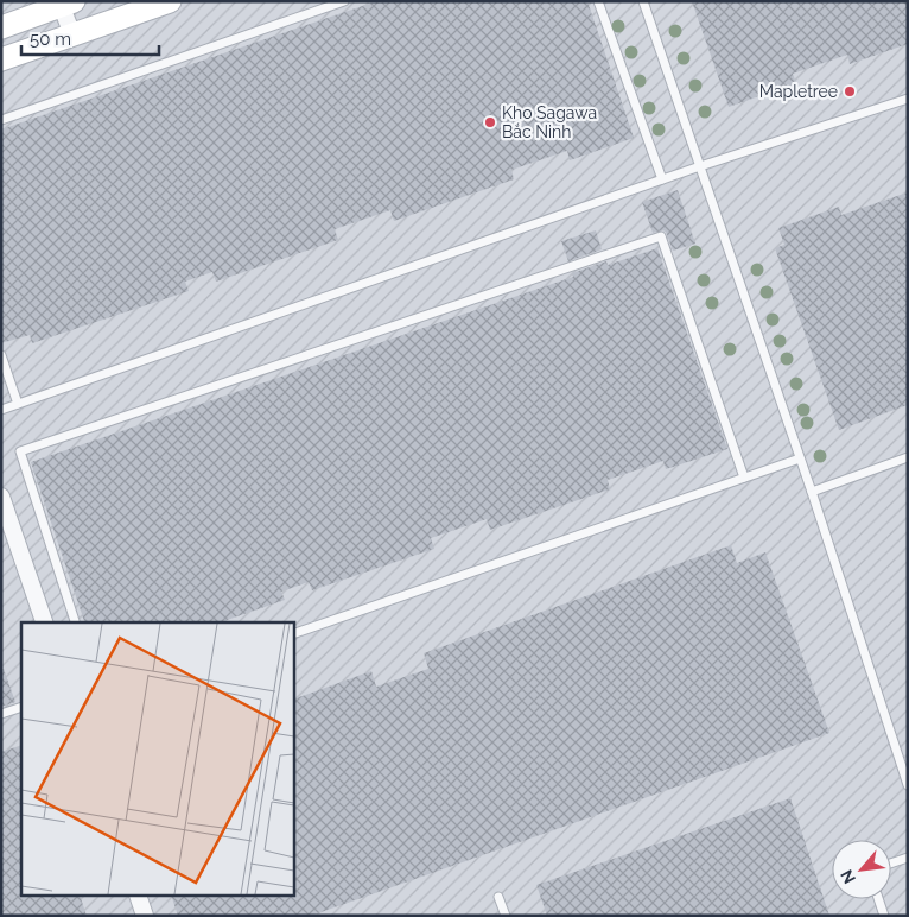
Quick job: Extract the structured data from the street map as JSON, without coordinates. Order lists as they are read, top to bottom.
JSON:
{
  "places": ["Mapletree", "Kho Sagawa Bắc Ninh"],
  "scale_bar": "50 m",
  "north": "bottom left"
}
